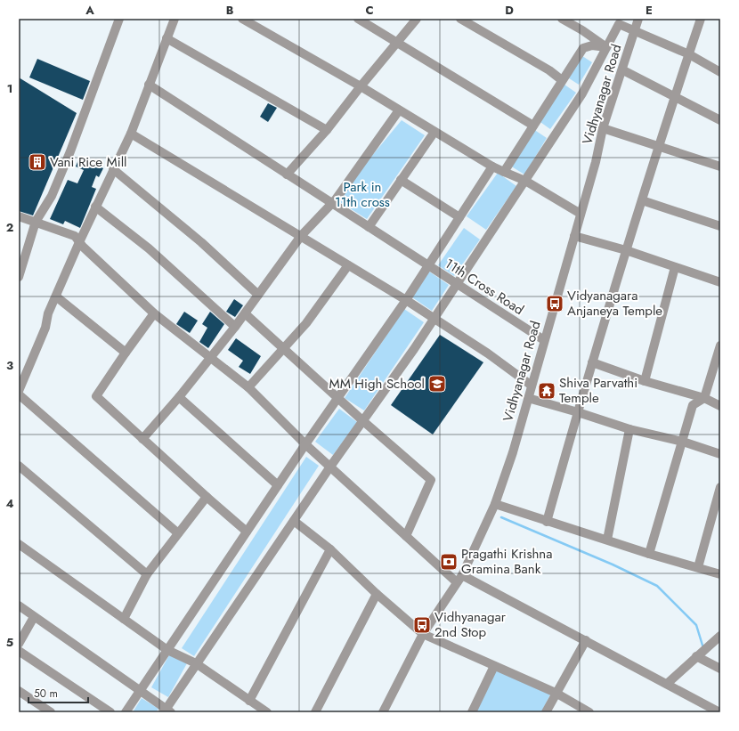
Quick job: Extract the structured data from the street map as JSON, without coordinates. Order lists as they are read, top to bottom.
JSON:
{
  "streets": {
    "street": ["Vidhyanagar Road", "11th Cross Road"]
  },
  "crossings": [
    ["Vidhyanagar Road", "11th Cross Road"]
  ],
  "parks": ["Park in 11th cross"],
  "places": {
    "building": ["Vani Rice Mill"],
    "bus stop": ["Vidyanagara Anjaneya Temple", "Vidhyanagar 2nd Stop"],
    "school or university": ["MM High School"],
    "temple": ["Shiva Parvathi Temple"],
    "bank": ["Pragathi Krishna Gramina Bank"]
  },
  "scale_bar": "50 m",
  "grid": {
    "columns": [
      "A",
      "B",
      "C",
      "D",
      "E"
    ],
    "rows": [
      "1",
      "2",
      "3",
      "4",
      "5"
    ]
  }
}
